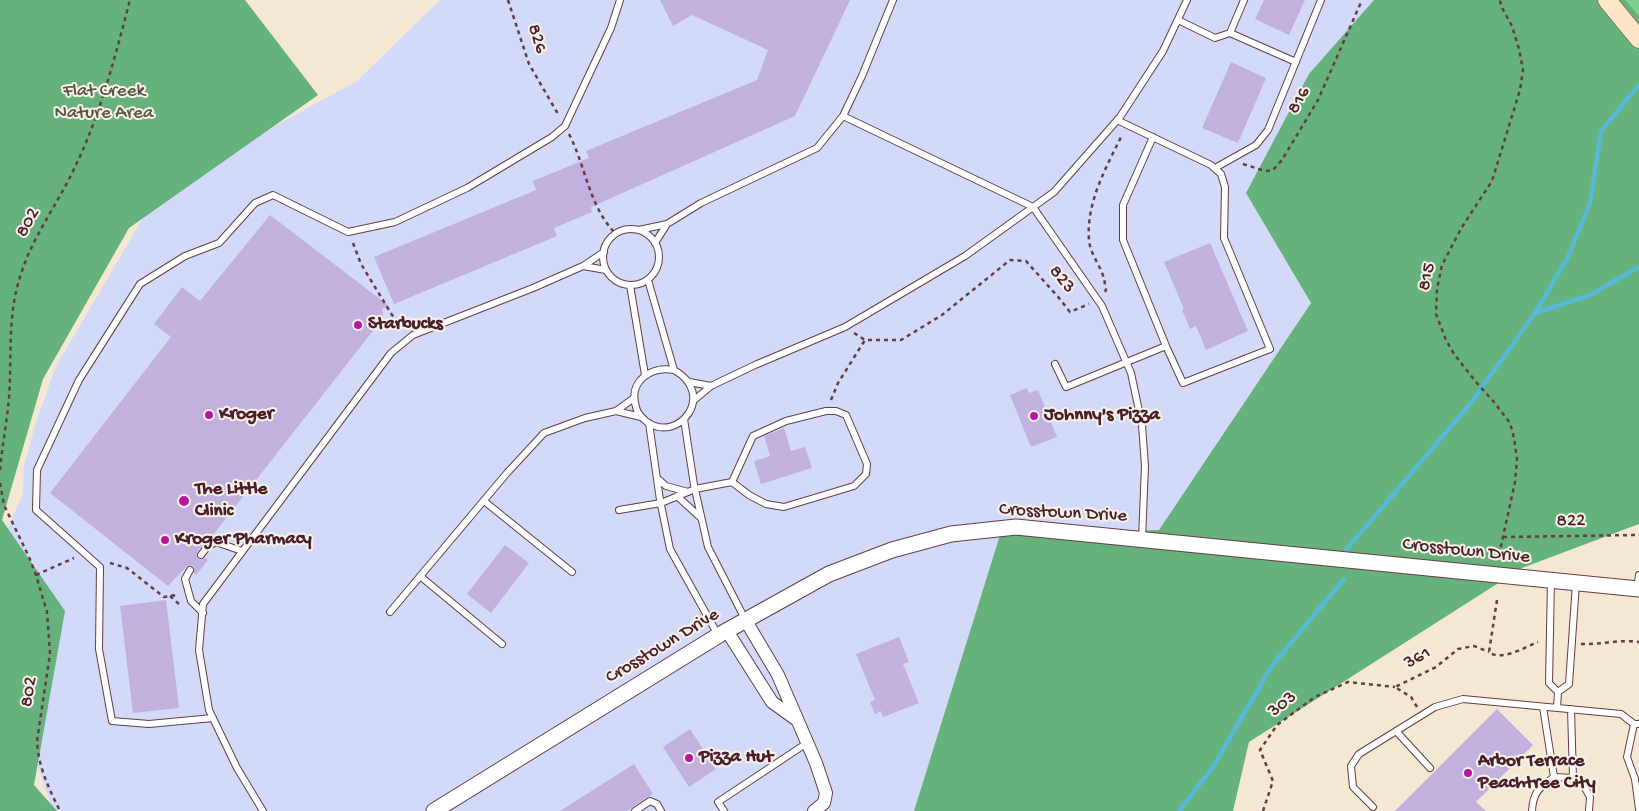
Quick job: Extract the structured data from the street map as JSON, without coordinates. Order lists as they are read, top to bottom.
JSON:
{
  "streets": {
    "street": ["Crosstown Drive"],
    "path": [
      "826",
      "816",
      "802",
      "815",
      "823",
      "822",
      "361",
      "303"
    ]
  },
  "crossings": [
    ["815", "822"],
    ["361", "303"]
  ],
  "parks": ["Flat Creek Nature Area"],
  "places": [
    "Starbucks",
    "Kroger",
    "Johnny's Pizza",
    "The Little Clinic",
    "Kroger Pharmacy",
    "Pizza Hut",
    "Arbor Terrace Peachtree City"
  ]
}
